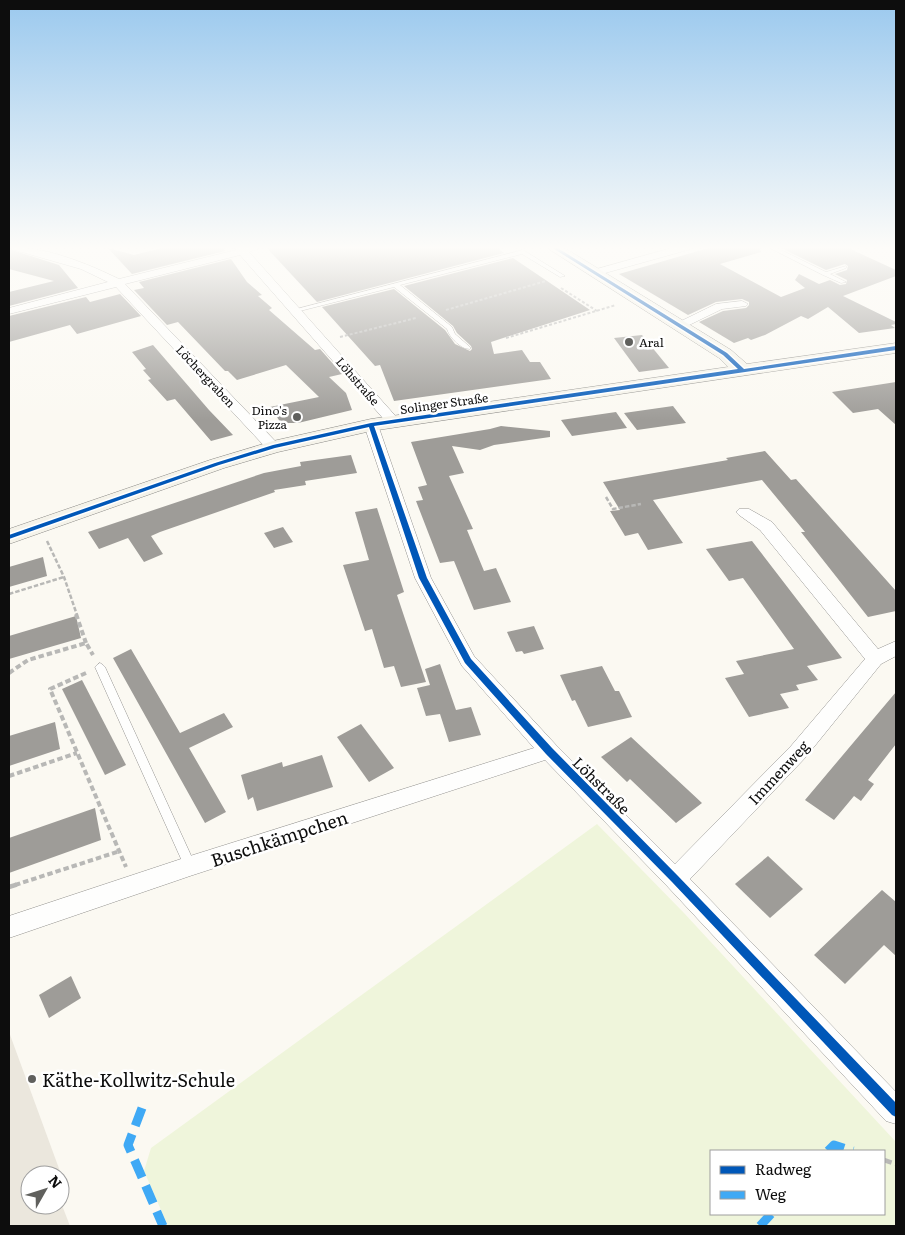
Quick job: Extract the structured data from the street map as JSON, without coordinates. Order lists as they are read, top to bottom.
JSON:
{
  "streets": {
    "main road": ["Solinger Straße"],
    "street": [
      "Löchergraben",
      "Löhstraße",
      "Immenweg",
      "Buschkämpchen"
    ]
  },
  "crossings": [
    ["Löchergraben", "Solinger Straße"],
    ["Löhstraße", "Solinger Straße"],
    ["Löhstraße", "Immenweg"],
    ["Löhstraße", "Buschkämpchen"]
  ],
  "places": ["Aral", "Dino's Pizza", "Käthe-Kollwitz-Schule"],
  "legend": ["Radweg", "Weg"],
  "north": "top right"
}
